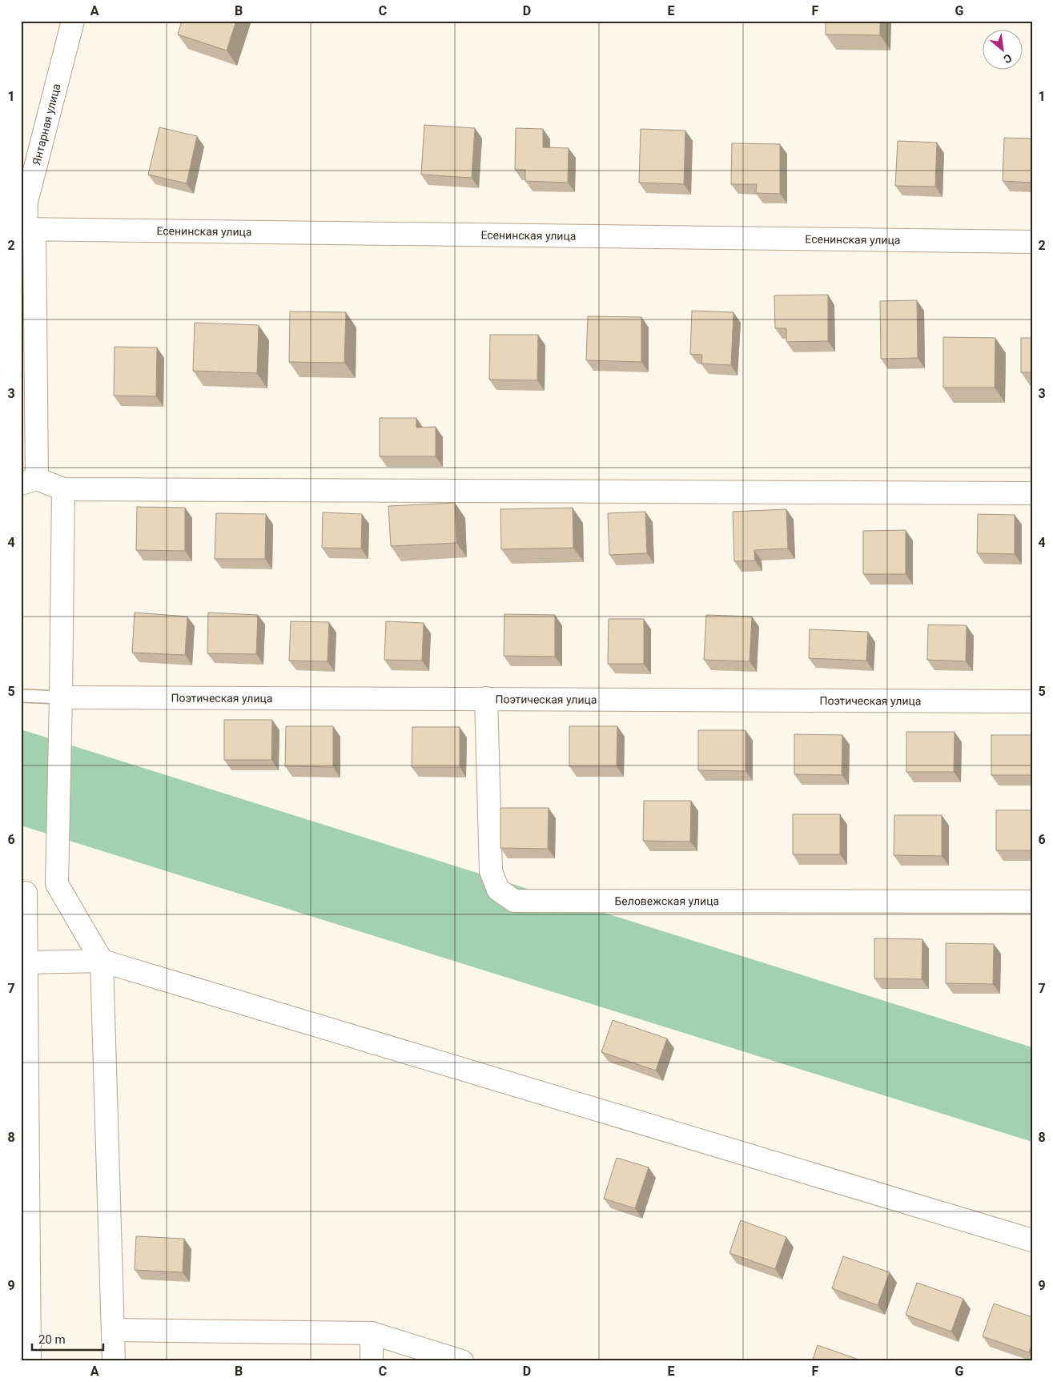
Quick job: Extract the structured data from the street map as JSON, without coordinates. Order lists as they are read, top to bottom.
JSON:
{
  "streets": {
    "street": [
      "Янтарная улица",
      "Есенинская улица",
      "Поэтическая улица",
      "Беловежская улица"
    ]
  },
  "crossings": [
    ["Янтарная улица", "Есенинская улица"],
    ["Поэтическая улица", "Беловежская улица"]
  ],
  "scale_bar": "20 m",
  "north": "bottom right",
  "grid": {
    "columns": [
      "A",
      "B",
      "C",
      "D",
      "E",
      "F",
      "G"
    ],
    "rows": [
      "1",
      "2",
      "3",
      "4",
      "5",
      "6",
      "7",
      "8",
      "9"
    ]
  }
}
